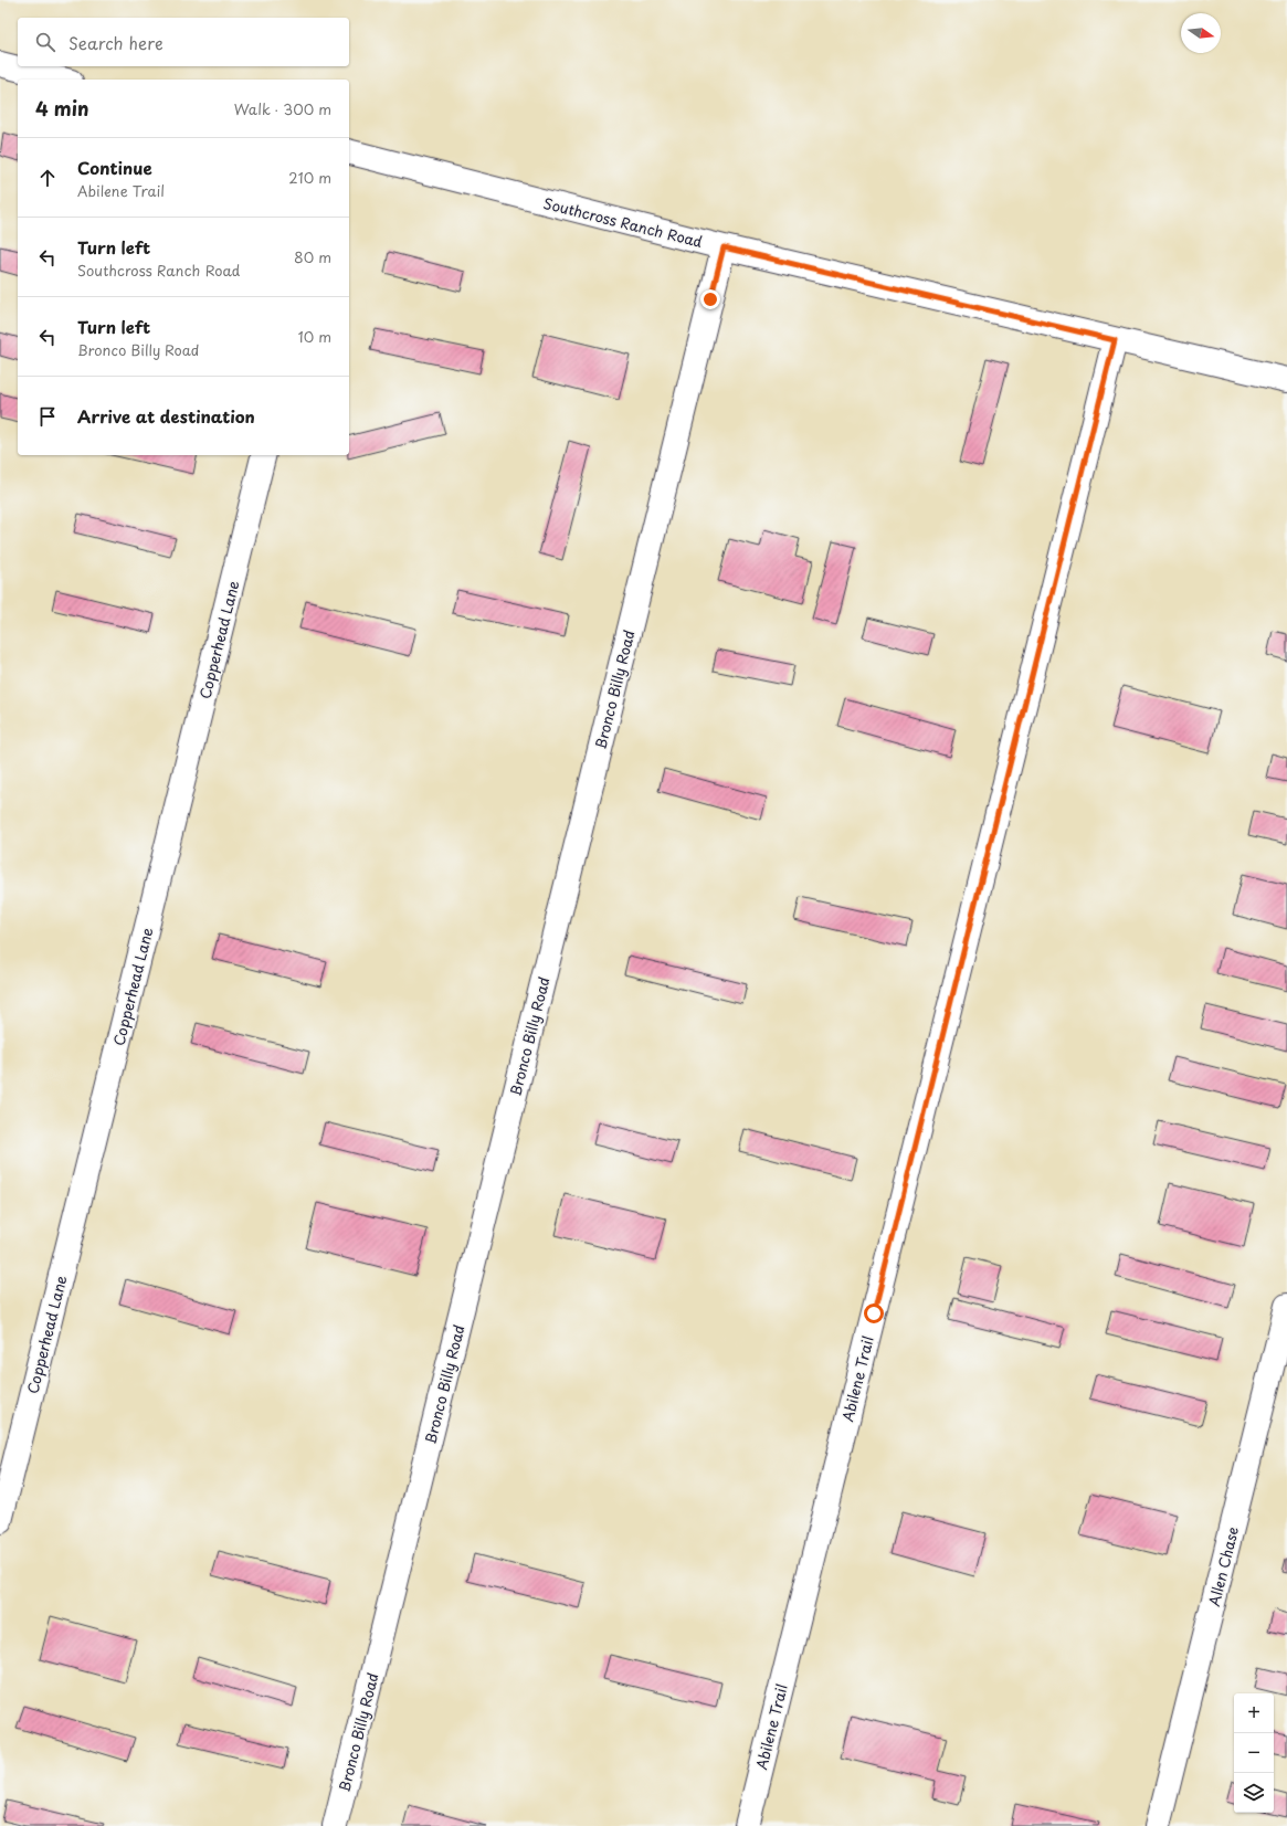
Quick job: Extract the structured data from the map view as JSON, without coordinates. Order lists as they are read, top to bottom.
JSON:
{
  "streets": {
    "street": [
      "Southcross Ranch Road",
      "Copperhead Lane",
      "Bronco Billy Road",
      "Abilene Trail",
      "Allen Chase"
    ]
  },
  "crossings": [
    ["Southcross Ranch Road", "Bronco Billy Road"],
    ["Southcross Ranch Road", "Abilene Trail"]
  ],
  "north": "right",
  "page": {
    "search": "Search here",
    "heading": ["4 min", "Walk · 300 m"],
    "list": [
      ["Continue", "Abilene Trail", "210 m"],
      ["Turn left", "Southcross Ranch Road", "80 m"],
      ["Turn left", "Bronco Billy Road", "10 m"],
      "Arrive at destination"
    ],
    "map_buttons": ["+", "−"]
  }
}
